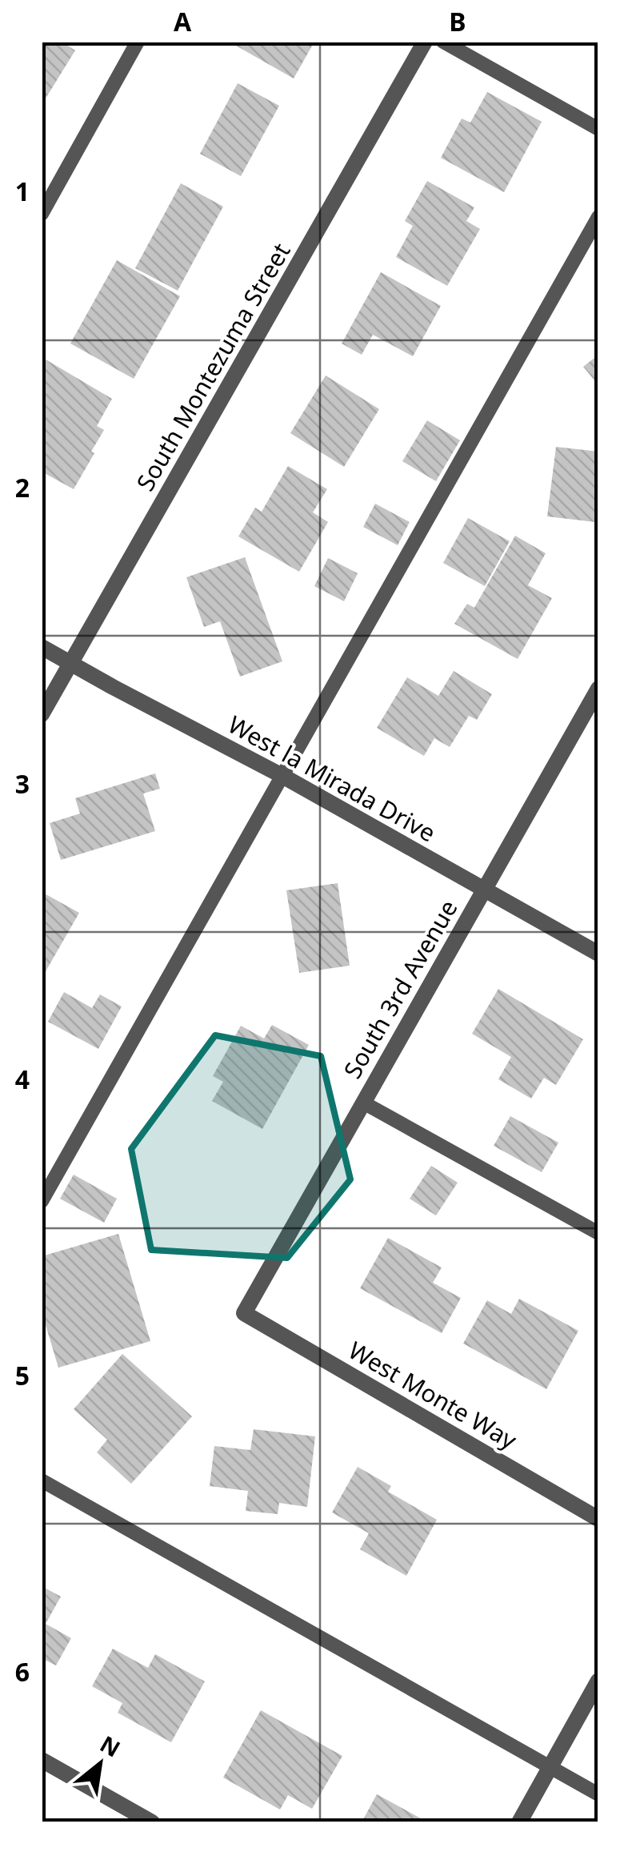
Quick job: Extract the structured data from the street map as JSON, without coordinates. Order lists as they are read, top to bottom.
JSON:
{
  "streets": {
    "street": [
      "South Montezuma Street",
      "West la Mirada Drive",
      "South 3rd Avenue",
      "West Monte Way"
    ]
  },
  "crossings": [
    ["South Montezuma Street", "West la Mirada Drive"],
    ["West la Mirada Drive", "South 3rd Avenue"],
    ["South 3rd Avenue", "West Monte Way"]
  ],
  "north": "top right",
  "grid": {
    "columns": ["A", "B"],
    "rows": [
      "1",
      "2",
      "3",
      "4",
      "5",
      "6"
    ]
  }
}
